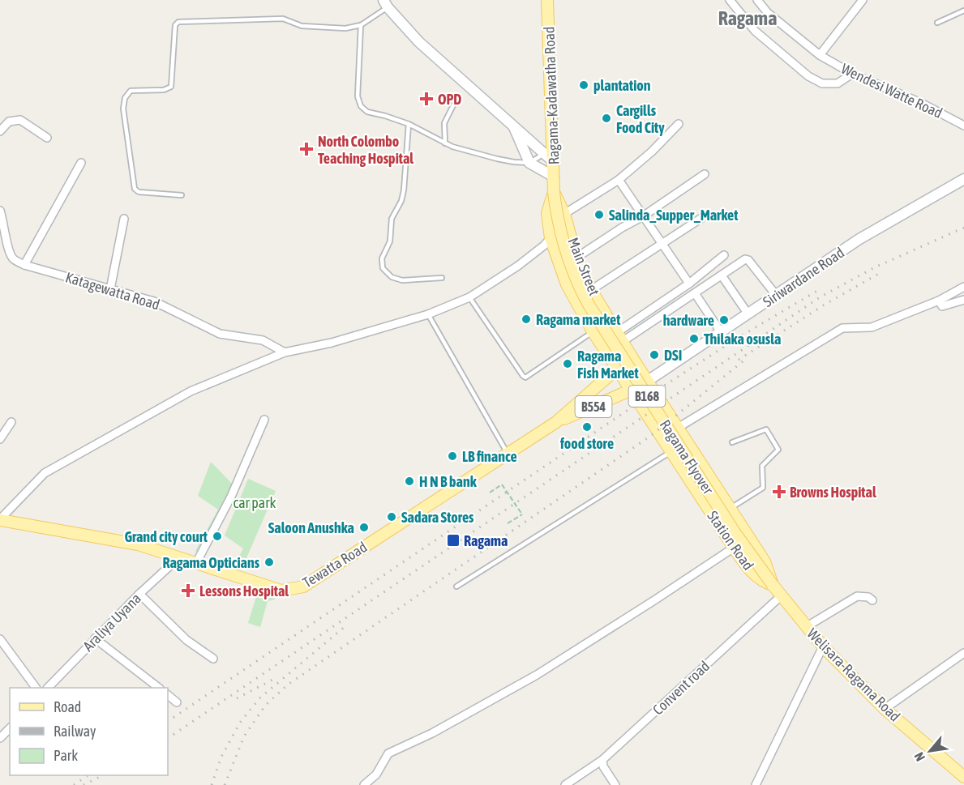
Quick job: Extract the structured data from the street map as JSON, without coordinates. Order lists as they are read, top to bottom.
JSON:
{
  "streets": {
    "main road": [
      "Ragama-Kadawatha Road",
      "Main Street",
      "B168",
      "B554",
      "Ragama Flyover",
      "Station Road",
      "Tewatta Road",
      "Welisara-Ragama Road"
    ],
    "street": [
      "Wendesi Watte Road",
      "Siriwardane Road",
      "Katagewatta Road",
      "Araliya Uyana",
      "Convent road"
    ]
  },
  "crossings": [
    ["Ragama-Kadawatha Road", "Main Street"],
    ["Ragama-Kadawatha Road", "B168"],
    ["Ragama-Kadawatha Road", "Ragama Flyover"],
    ["Main Street", "Siriwardane Road"],
    ["Main Street", "B168"],
    ["Main Street", "Ragama Flyover"],
    ["Main Street", "Station Road"],
    ["Main Street", "Tewatta Road"],
    ["Main Street", "Welisara-Ragama Road"],
    ["Siriwardane Road", "Tewatta Road"],
    ["B168", "Ragama Flyover"],
    ["B168", "Station Road"],
    ["B168", "Tewatta Road"],
    ["Ragama Flyover", "Station Road"],
    ["Ragama Flyover", "Welisara-Ragama Road"],
    ["Station Road", "Tewatta Road"],
    ["Station Road", "Welisara-Ragama Road"],
    ["Tewatta Road", "Araliya Uyana"],
    ["Welisara-Ragama Road", "Convent road"]
  ],
  "districts": ["Ragama"],
  "parks": ["car park"],
  "places": {
    "other": [
      "plantation",
      "Cargills Food City",
      "Salinda_Supper_Market",
      "Ragama market",
      "hardware",
      "Thilaka osusla",
      "DSI",
      "Ragama Fish Market",
      "food store",
      "LB finance",
      "H N B bank",
      "Sadara Stores",
      "Saloon Anushka",
      "Grand city court",
      "Ragama Opticians"
    ],
    "health": [
      "OPD",
      "North Colombo Teaching Hospital",
      "Browns Hospital",
      "Lessons Hospital"
    ],
    "transit": ["Ragama"]
  },
  "legend": ["Road", "Railway", "Park"],
  "north": "bottom left"
}
